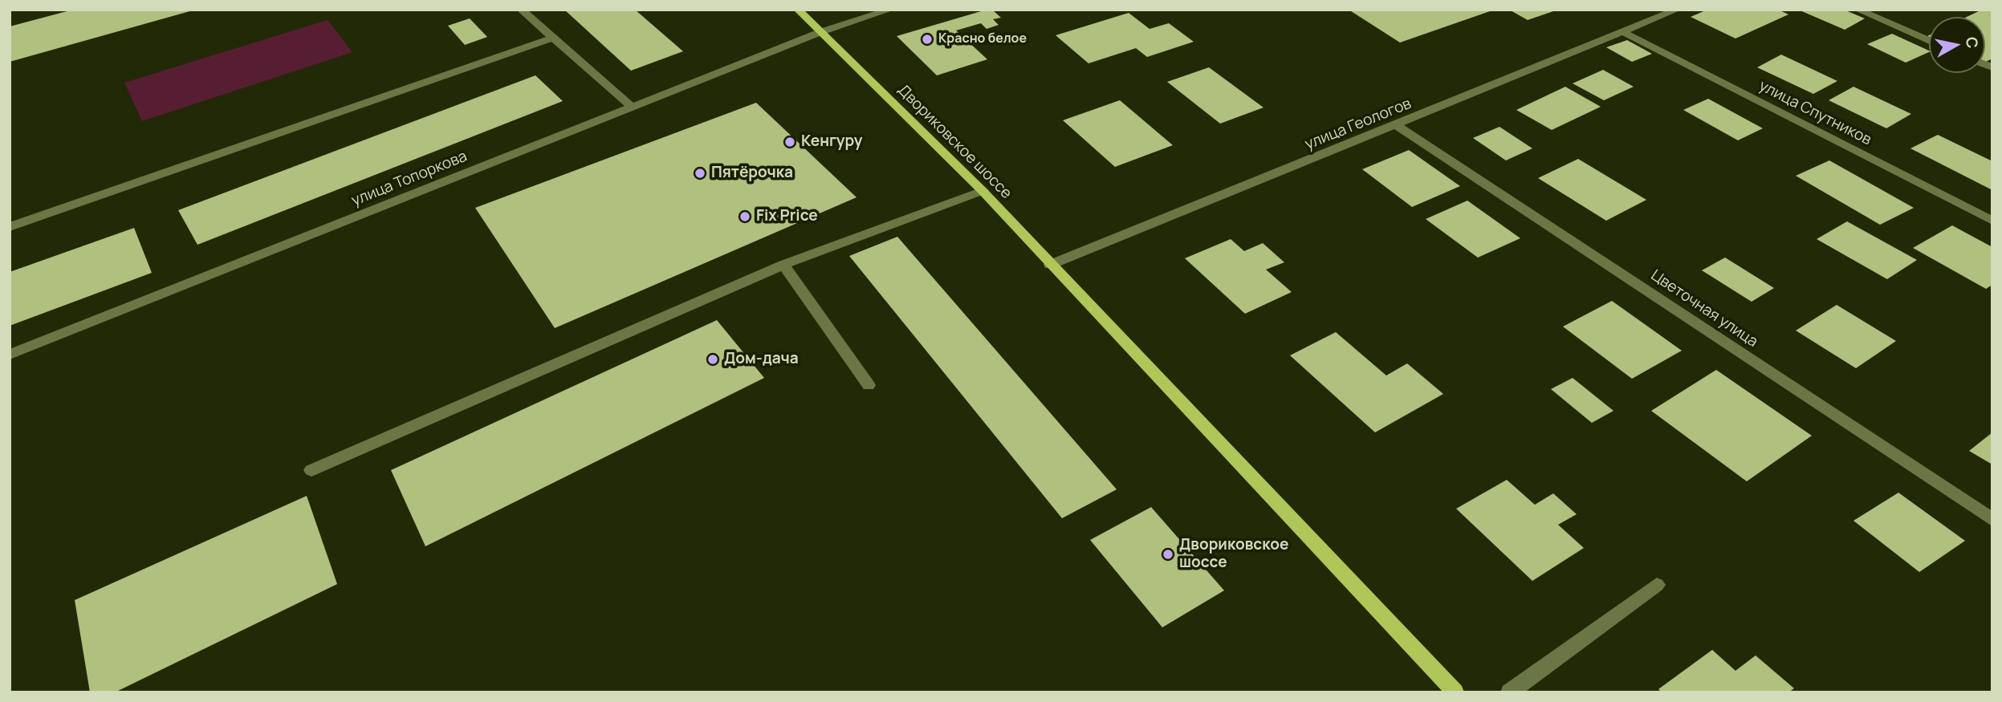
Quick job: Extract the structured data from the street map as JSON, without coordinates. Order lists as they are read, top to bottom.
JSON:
{
  "streets": {
    "main road": ["Двориковское шоссе"],
    "street": [
      "улица Спутников",
      "улица Геологов",
      "улица Топоркова",
      "Цветочная улица"
    ]
  },
  "crossings": [
    ["улица Спутников", "улица Геологов"],
    ["улица Геологов", "Двориковское шоссе"],
    ["улица Геологов", "Цветочная улица"],
    ["Двориковское шоссе", "улица Топоркова"]
  ],
  "places": [
    "Красно белое",
    "Кенгуру",
    "Пятёрочка",
    "Fix Price",
    "Дом-дача",
    "Двориковское шоссе"
  ],
  "north": "right"
}
